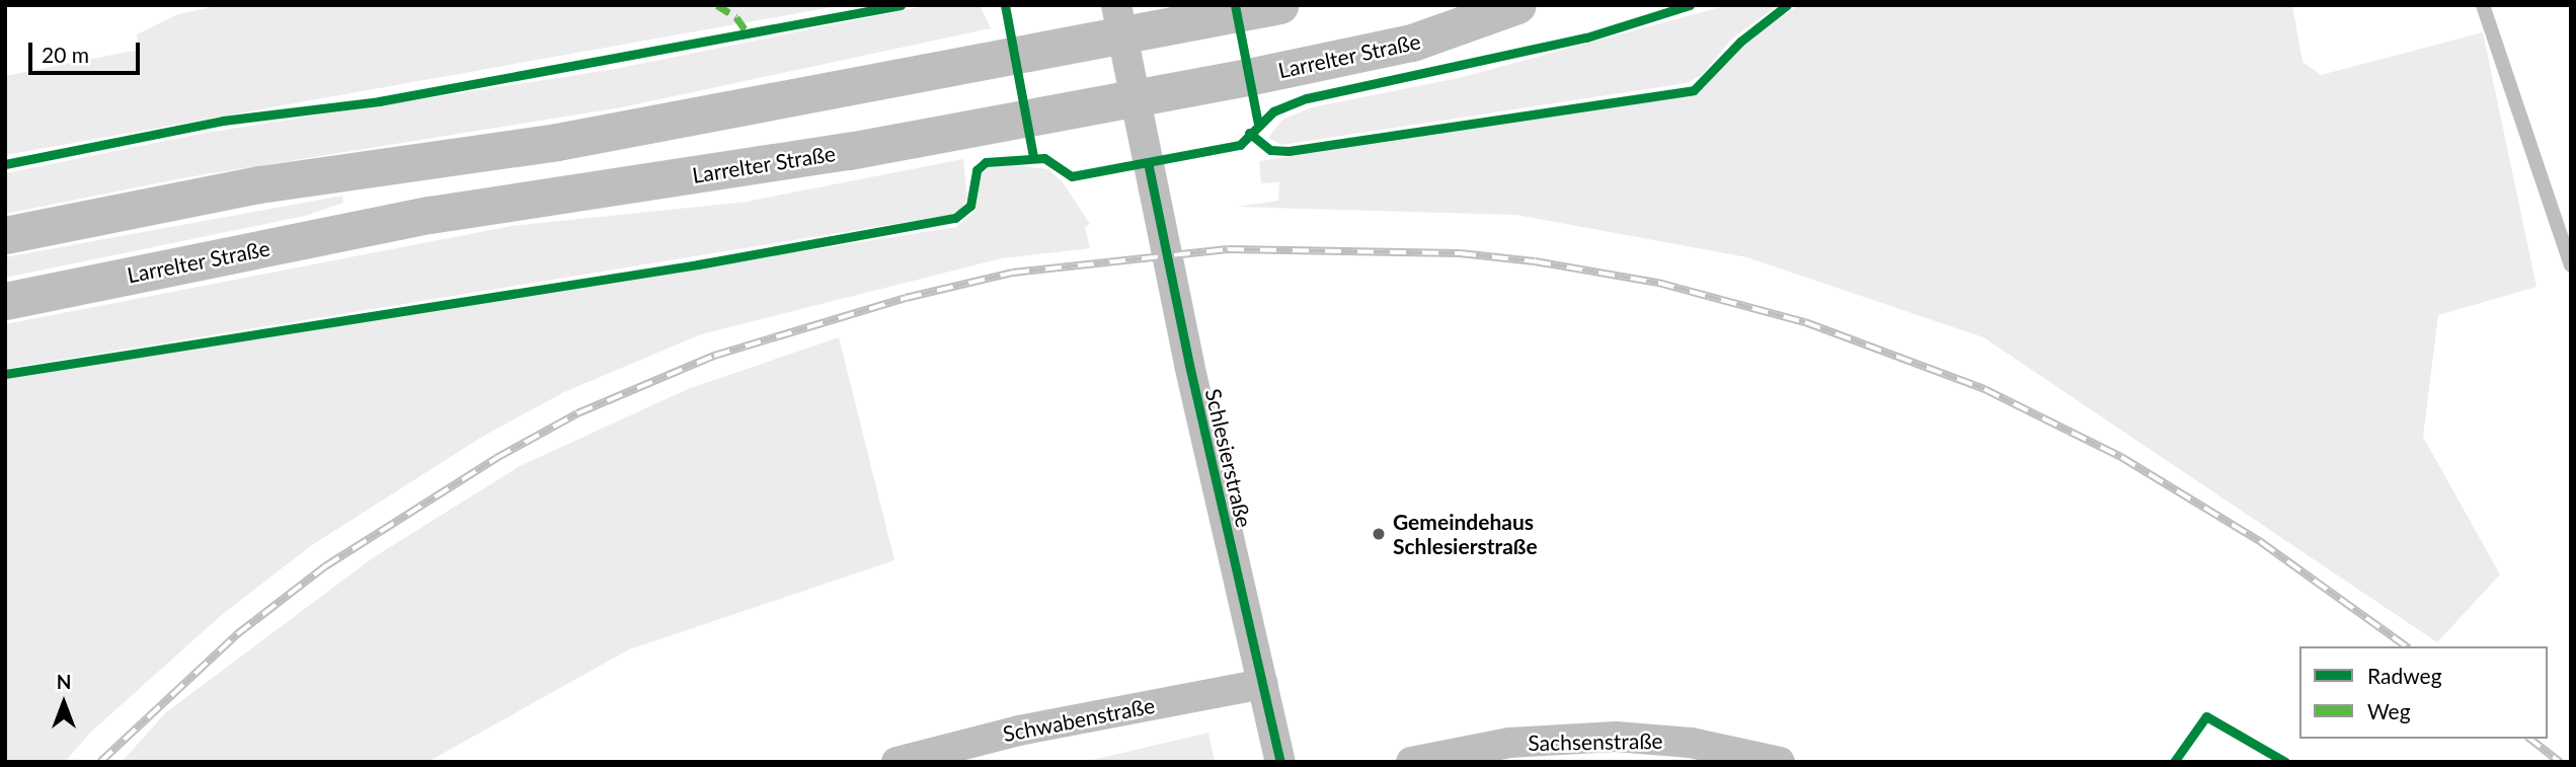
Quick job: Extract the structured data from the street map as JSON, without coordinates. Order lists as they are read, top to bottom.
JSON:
{
  "streets": {
    "street": [
      "Larrelter Straße",
      "Schlesierstraße",
      "Schwabenstraße",
      "Sachsenstraße"
    ]
  },
  "crossings": [
    ["Larrelter Straße", "Schlesierstraße"],
    ["Schlesierstraße", "Schwabenstraße"]
  ],
  "places": ["Gemeindehaus Schlesierstraße"],
  "legend": ["Radweg", "Weg"],
  "scale_bar": "20 m",
  "north": "top"
}
